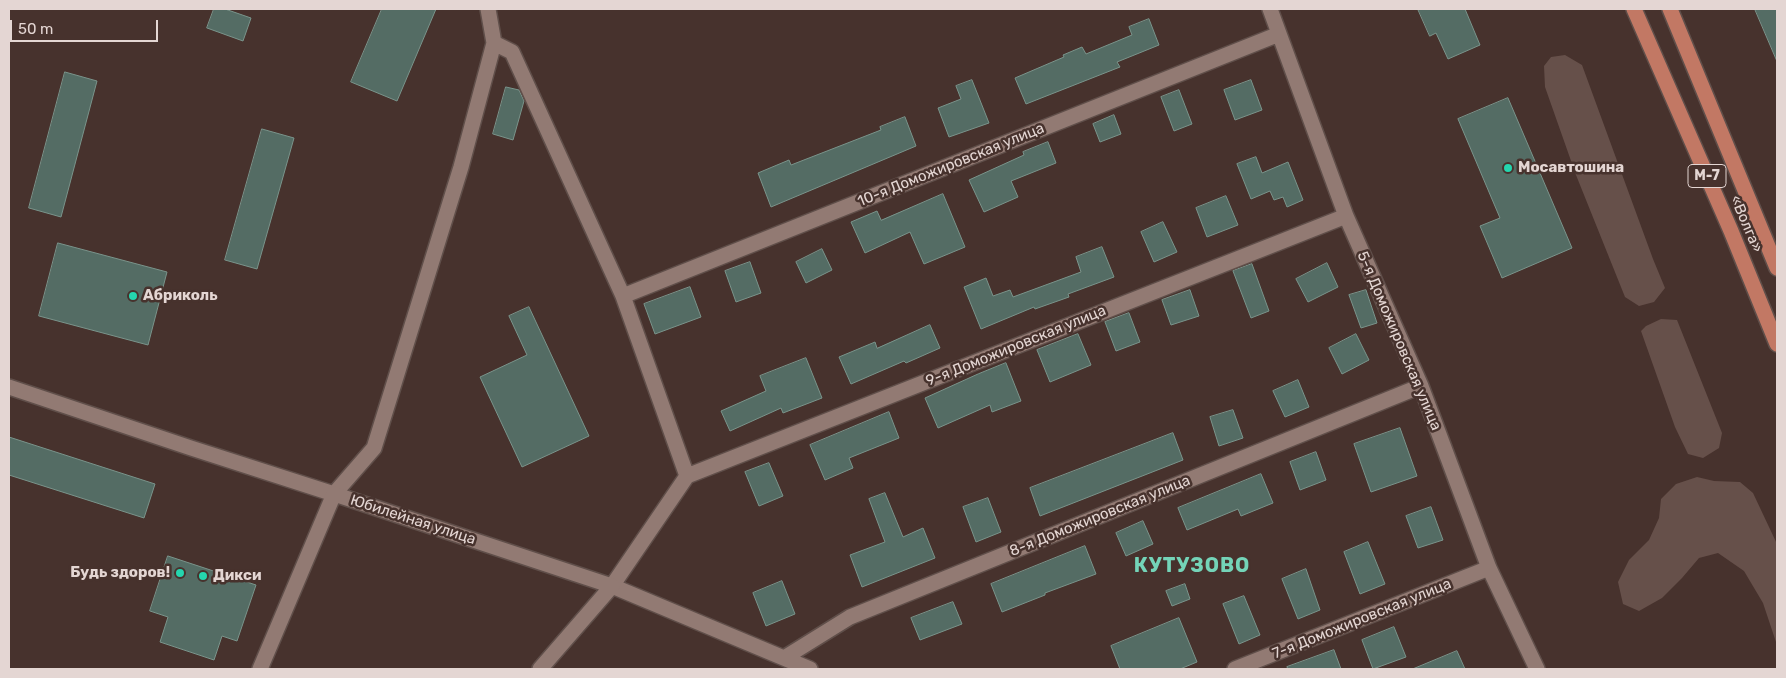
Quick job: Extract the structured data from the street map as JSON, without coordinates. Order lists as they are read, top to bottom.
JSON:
{
  "streets": {
    "highway": ["М-7", "«Волга»"],
    "street": [
      "10-я Доможировская улица",
      "5-я Доможировская улица",
      "9-я Доможировская улица",
      "8-я Доможировская улица",
      "Юбилейная улица",
      "7-я Доможировская улица"
    ]
  },
  "crossings": [
    ["10-я Доможировская улица", "5-я Доможировская улица"],
    ["5-я Доможировская улица", "9-я Доможировская улица"],
    ["5-я Доможировская улица", "8-я Доможировская улица"],
    ["5-я Доможировская улица", "7-я Доможировская улица"],
    ["8-я Доможировская улица", "Юбилейная улица"]
  ],
  "districts": ["КУТУЗОВО"],
  "places": [
    "Мосавтошина",
    "Абриколь",
    "Будь здоров!",
    "Дикси"
  ],
  "scale_bar": "50 m"
}
